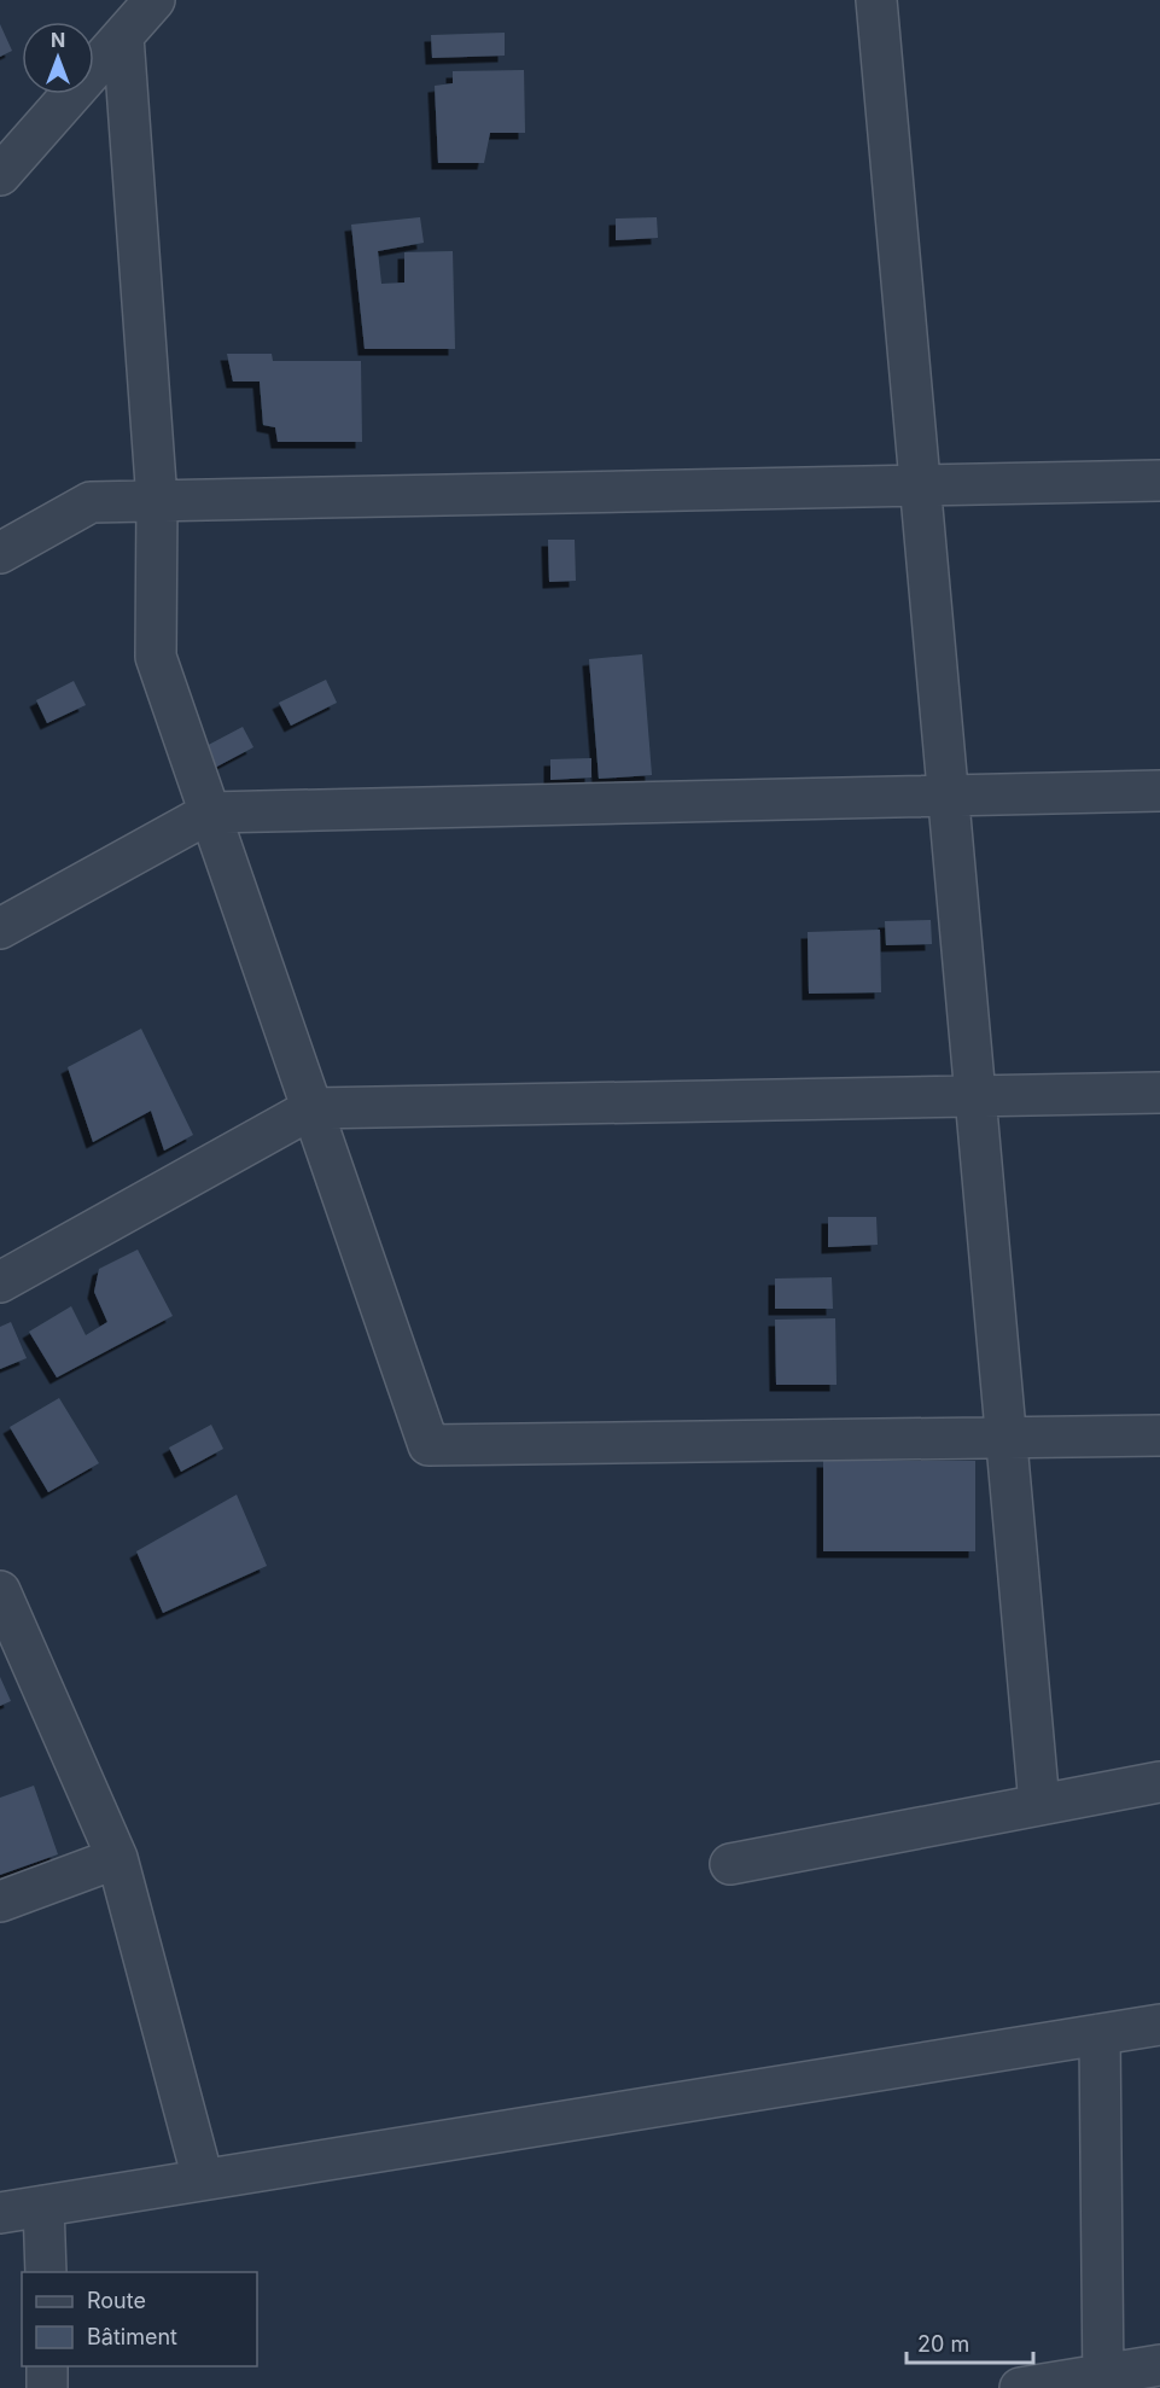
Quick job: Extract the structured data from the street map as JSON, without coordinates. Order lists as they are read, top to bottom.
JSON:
{
  "legend": ["Route", "Bâtiment"],
  "scale_bar": "20 m",
  "north": "top"
}
